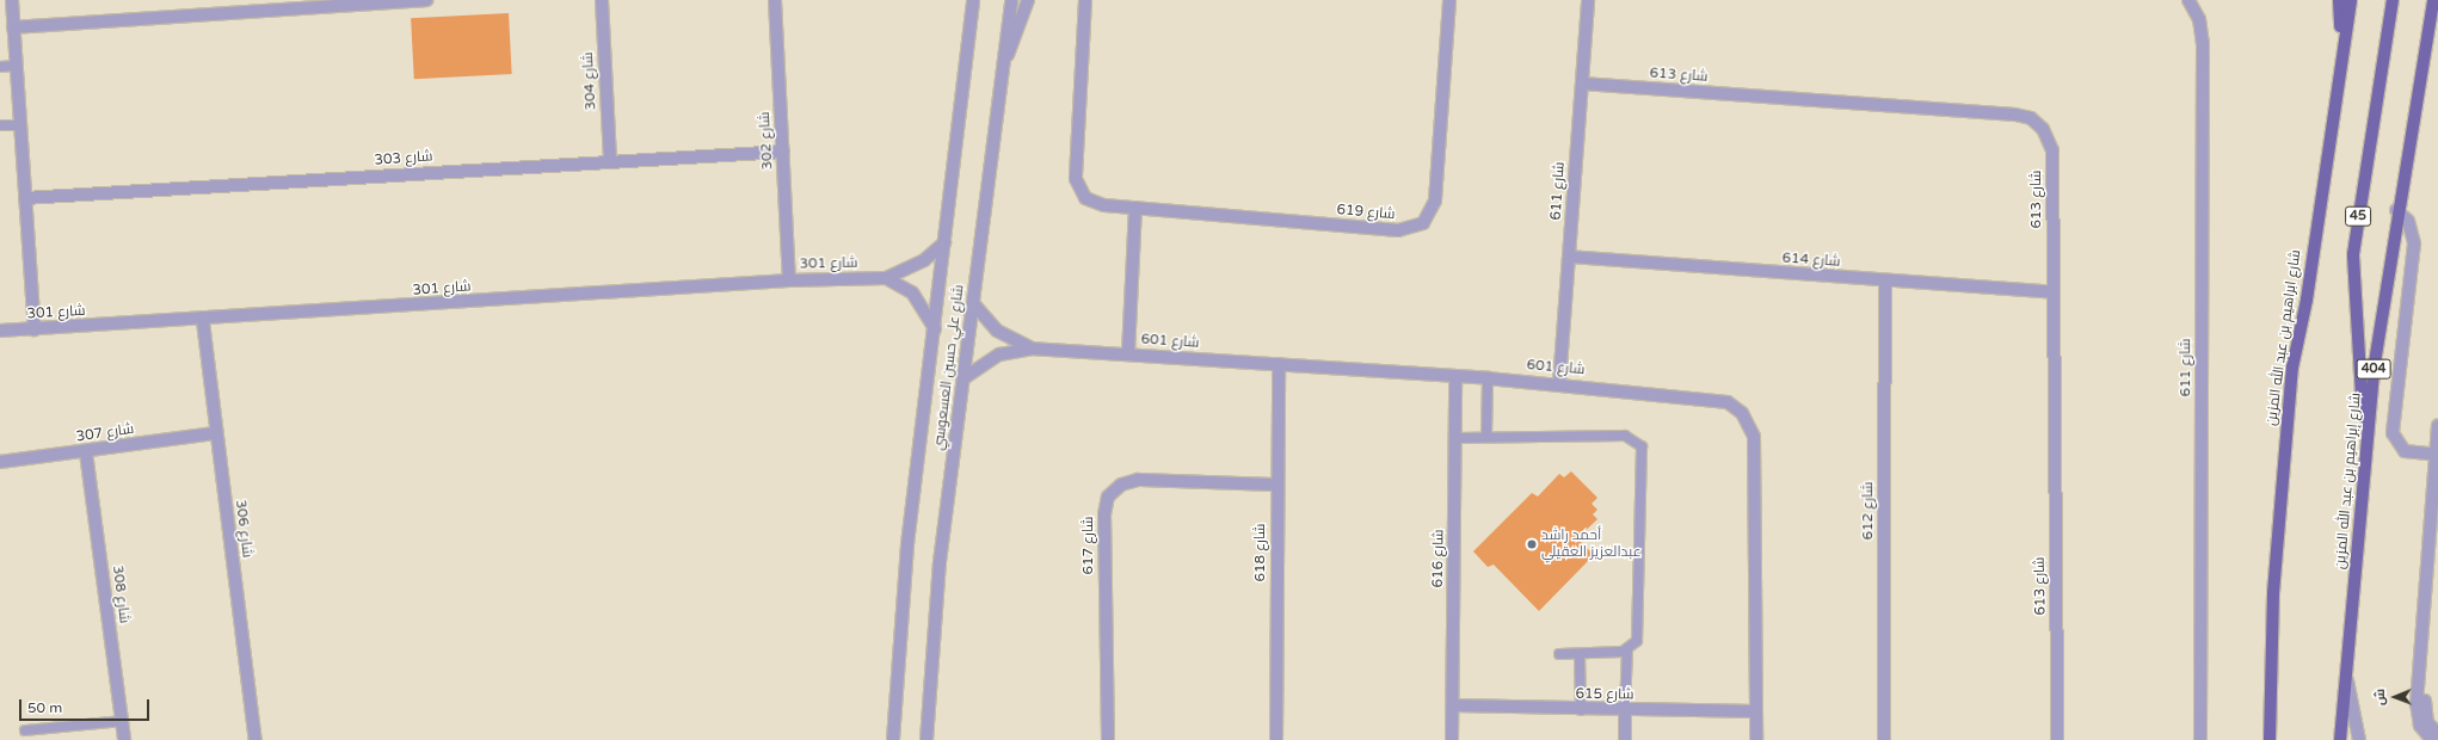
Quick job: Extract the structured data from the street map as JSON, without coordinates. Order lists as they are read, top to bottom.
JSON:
{
  "streets": {
    "main road": [
      "45",
      "شارع ابراهيم بن عبد الله المزين",
      "404",
      "شارع إبراهيم بن عبد الله المزين"
    ],
    "street": [
      "شارع 613",
      "شارع 304",
      "شارع 302",
      "شارع 303",
      "شارع 611",
      "شارع 619",
      "شارع 614",
      "شارع 301",
      "شارع 601",
      "شارع علي حسين العسعوسي",
      "شارع 307",
      "شارع 612",
      "شارع 306",
      "شارع 617",
      "شارع 618",
      "شارع 616",
      "شارع 308",
      "شارع 615"
    ]
  },
  "crossings": [
    ["شارع 613", "شارع 611"],
    ["شارع 613", "شارع 614"],
    ["شارع 304", "شارع 303"],
    ["شارع 302", "شارع 303"],
    ["شارع 302", "شارع 301"],
    ["شارع 611", "شارع 614"],
    ["شارع 611", "شارع 601"],
    ["45", "شارع إبراهيم بن عبد الله المزين"],
    ["شارع 614", "شارع 612"],
    ["شارع 301", "شارع علي حسين العسعوسي"],
    ["شارع 301", "شارع 306"],
    ["شارع 601", "شارع علي حسين العسعوسي"],
    ["شارع 601", "شارع 618"],
    ["شارع 601", "شارع 616"],
    ["شارع 601", "شارع 615"],
    ["شارع 307", "شارع 306"],
    ["شارع 307", "شارع 308"],
    ["شارع 617", "شارع 618"],
    ["شارع 616", "شارع 615"]
  ],
  "places": ["أحمد راشد عبدالعزيز العقيلي"],
  "scale_bar": "50 m",
  "north": "left"
}
